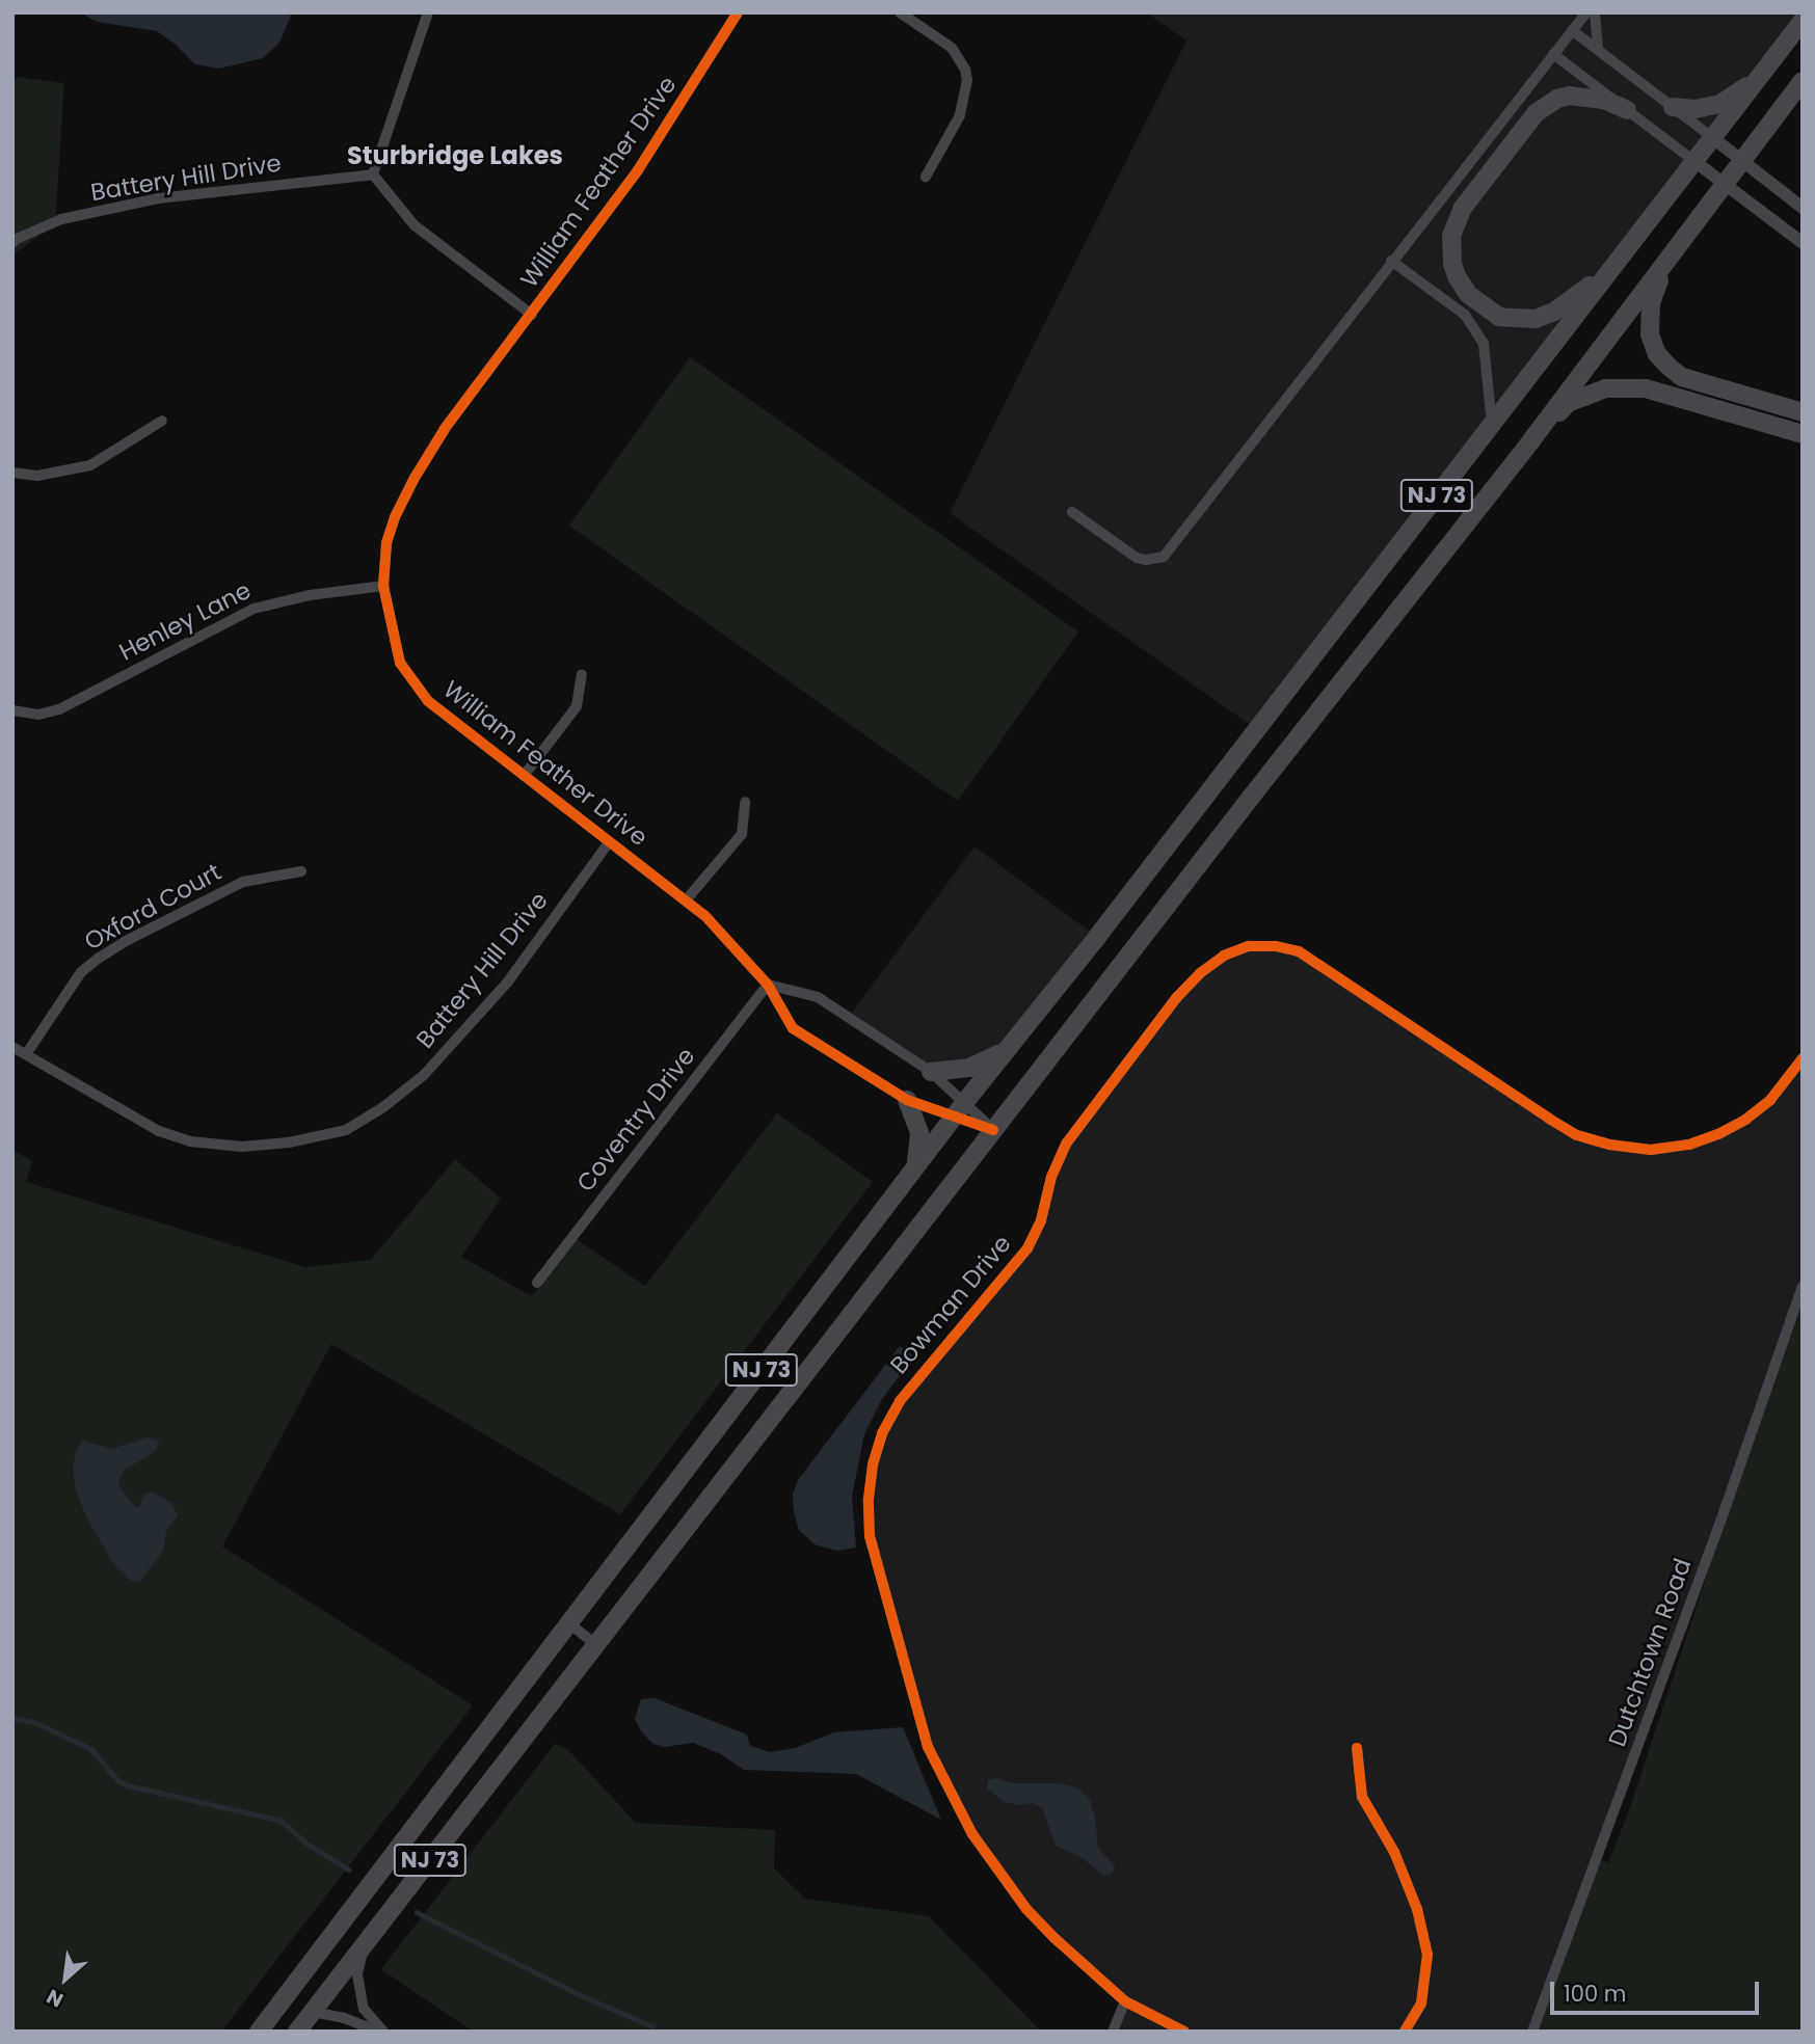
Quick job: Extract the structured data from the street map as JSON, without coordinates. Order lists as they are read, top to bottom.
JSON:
{
  "streets": {
    "highway": ["NJ 73"],
    "street": [
      "Battery Hill Drive",
      "William Feather Drive",
      "Henley Lane",
      "Oxford Court",
      "Coventry Drive",
      "Bowman Drive",
      "Dutchtown Road"
    ]
  },
  "crossings": [
    ["Battery Hill Drive", "William Feather Drive"],
    ["Battery Hill Drive", "Oxford Court"],
    ["William Feather Drive", "NJ 73"],
    ["William Feather Drive", "Henley Lane"],
    ["William Feather Drive", "Coventry Drive"]
  ],
  "districts": ["Sturbridge Lakes"],
  "scale_bar": "100 m",
  "north": "bottom left"
}
